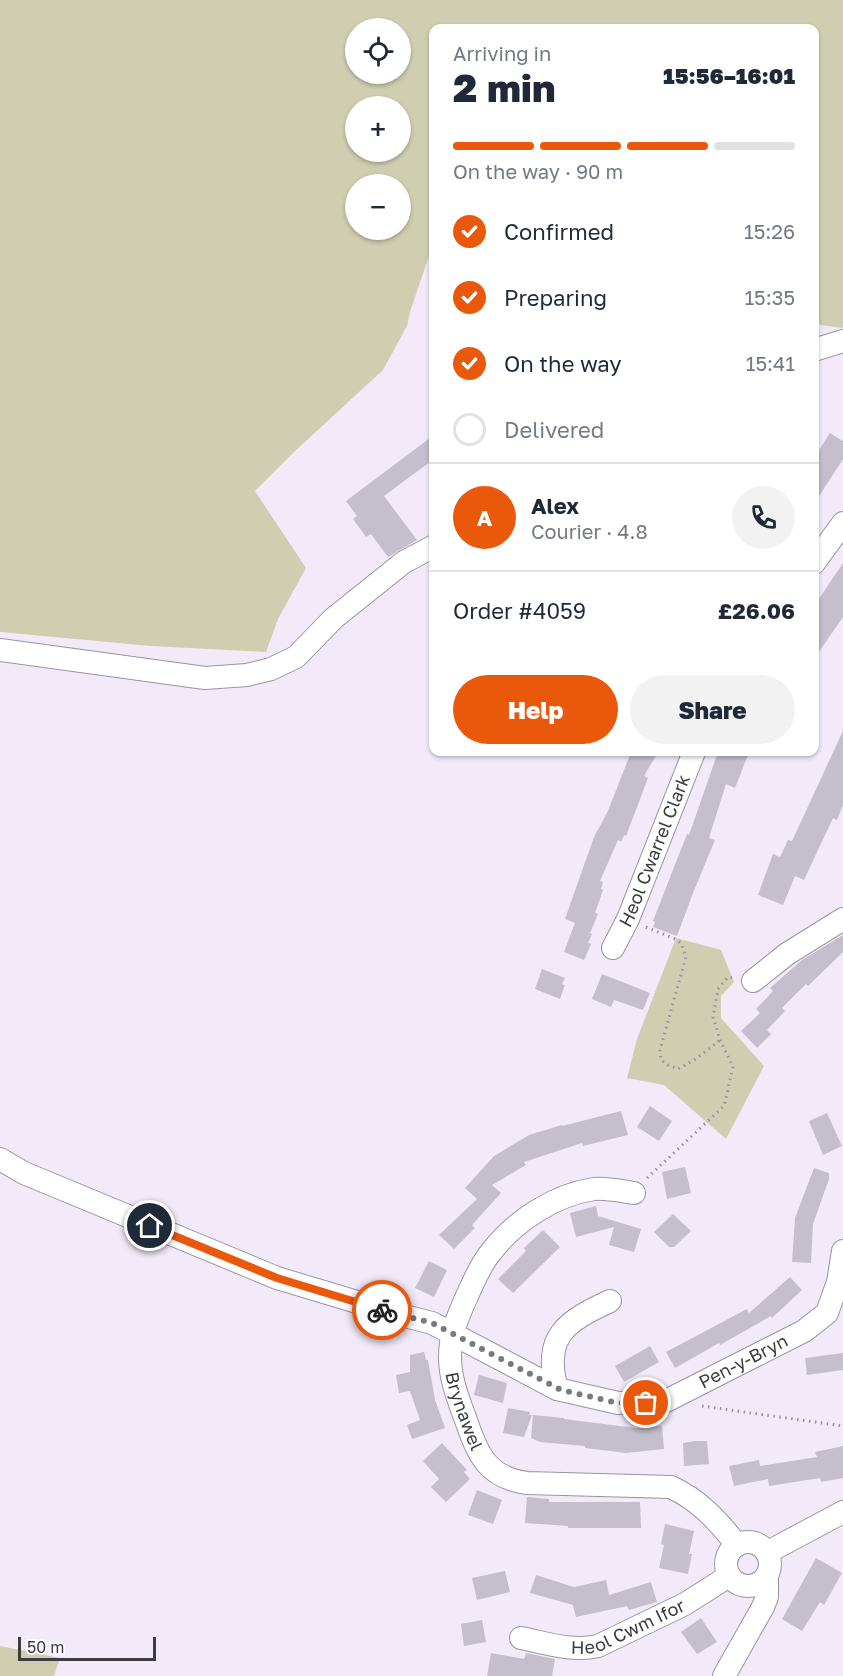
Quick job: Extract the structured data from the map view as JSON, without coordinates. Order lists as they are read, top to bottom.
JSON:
{
  "streets": {
    "street": [
      "Heol Cwarrel Clark",
      "Pen-y-Bryn",
      "Brynawel",
      "Heol Cwm Ifor"
    ]
  },
  "crossings": [
    ["Pen-y-Bryn", "Brynawel"],
    ["Brynawel", "Heol Cwm Ifor"]
  ],
  "scale_bar": "50 m",
  "page": {
    "map_buttons": ["+", "−"],
    "heading": ["2 min", "Arriving in", "15:56–16:01"],
    "panel": [
      "Alex",
      "Courier · 4.8",
      "Order #4059",
      "£26.06"
    ],
    "bar": "On the way · 90 m",
    "list": [
      ["Confirmed", "15:26"],
      ["Preparing", "15:35"],
      ["On the way", "15:41"],
      "Delivered"
    ],
    "round": "A",
    "buttons": ["Help", "Share"],
    "scale": "50 m"
  }
}
